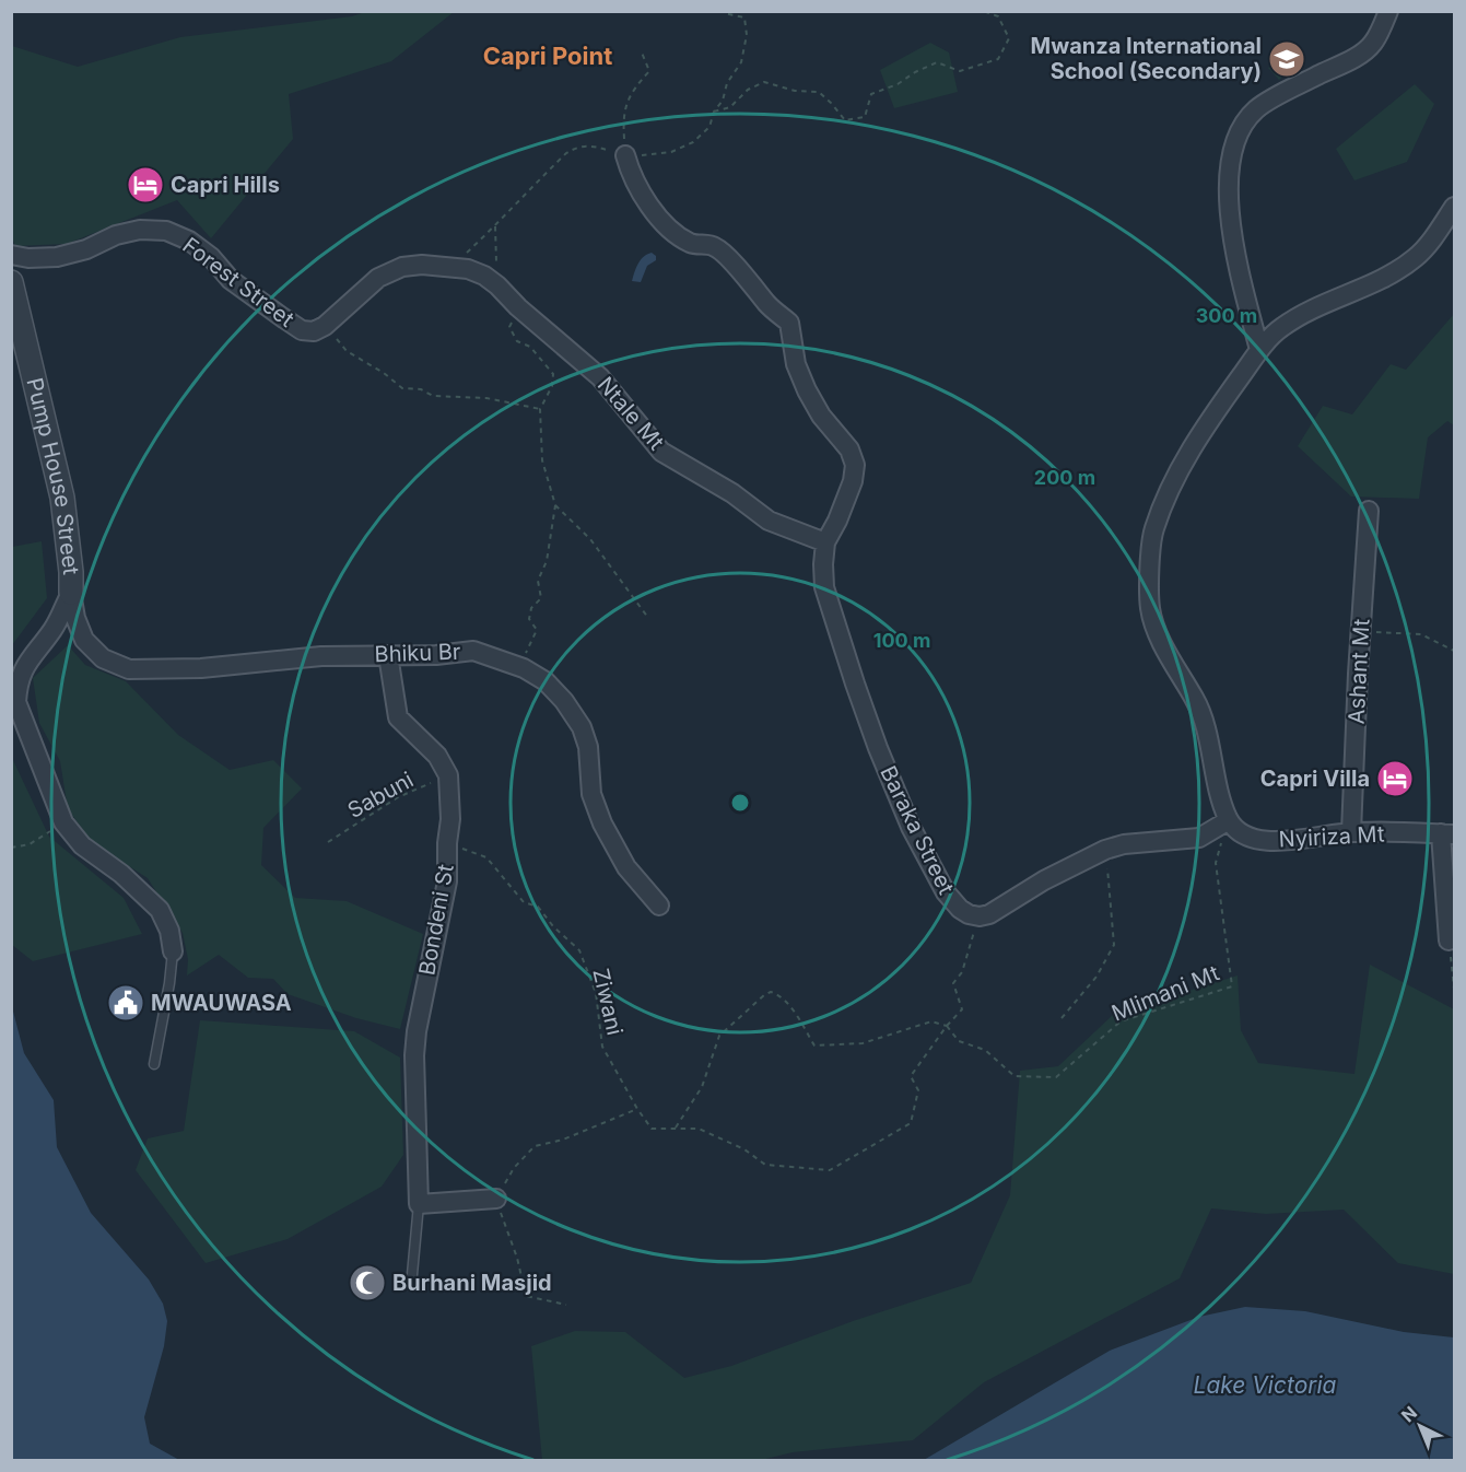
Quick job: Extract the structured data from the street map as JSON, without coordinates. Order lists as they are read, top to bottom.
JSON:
{
  "streets": {
    "street": [
      "Forest Street",
      "Ntale Mt",
      "Pump House Street",
      "Bhiku Br",
      "Ashant Mt",
      "Baraka Street",
      "Nyiriza Mt",
      "Bondeni St"
    ],
    "path": ["Sabuni", "Mlimani Mt", "Ziwani"]
  },
  "crossings": [
    ["Forest Street", "Ntale Mt"],
    ["Ntale Mt", "Baraka Street"],
    ["Pump House Street", "Bhiku Br"],
    ["Ashant Mt", "Nyiriza Mt"],
    ["Sabuni", "Bondeni St"],
    ["Nyiriza Mt", "Mlimani Mt"],
    ["Bondeni St", "Ziwani"]
  ],
  "districts": ["Capri Point"],
  "water": ["Lake Victoria"],
  "places": {
    "school or university": ["Mwanza International School (Secondary)"],
    "hotel": ["Capri Hills", "Capri Villa"],
    "public building": ["MWAUWASA"],
    "mosque": ["Burhani Masjid"]
  },
  "north": "top left",
  "rings": ["300 m", "200 m", "100 m"]
}
